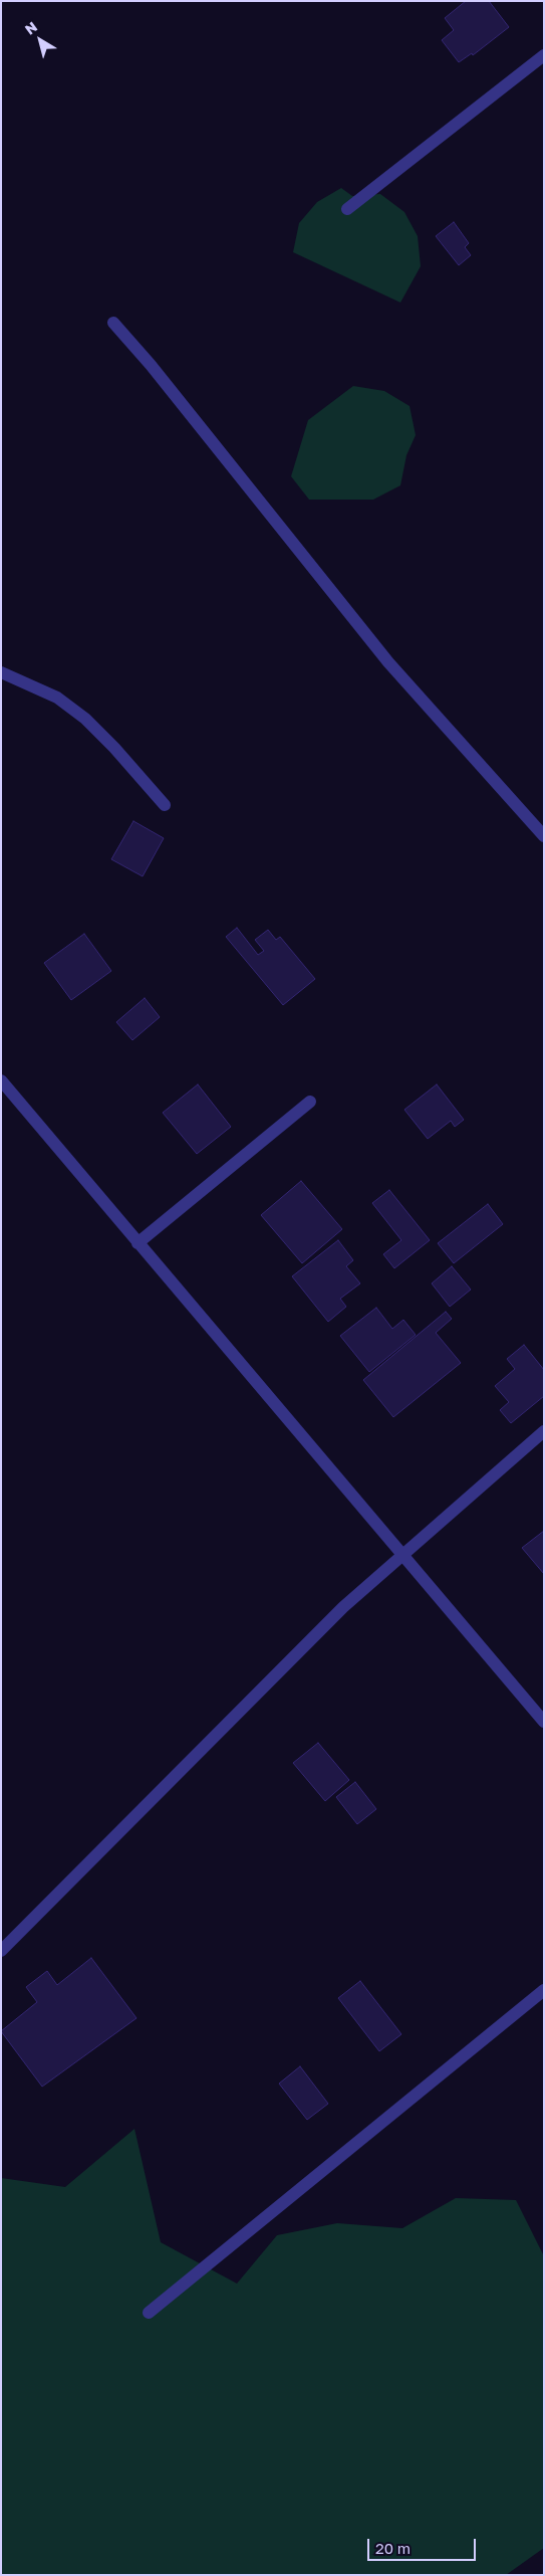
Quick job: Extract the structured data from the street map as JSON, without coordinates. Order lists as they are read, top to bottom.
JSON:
{
  "scale_bar": "20 m",
  "north": "top left"
}
